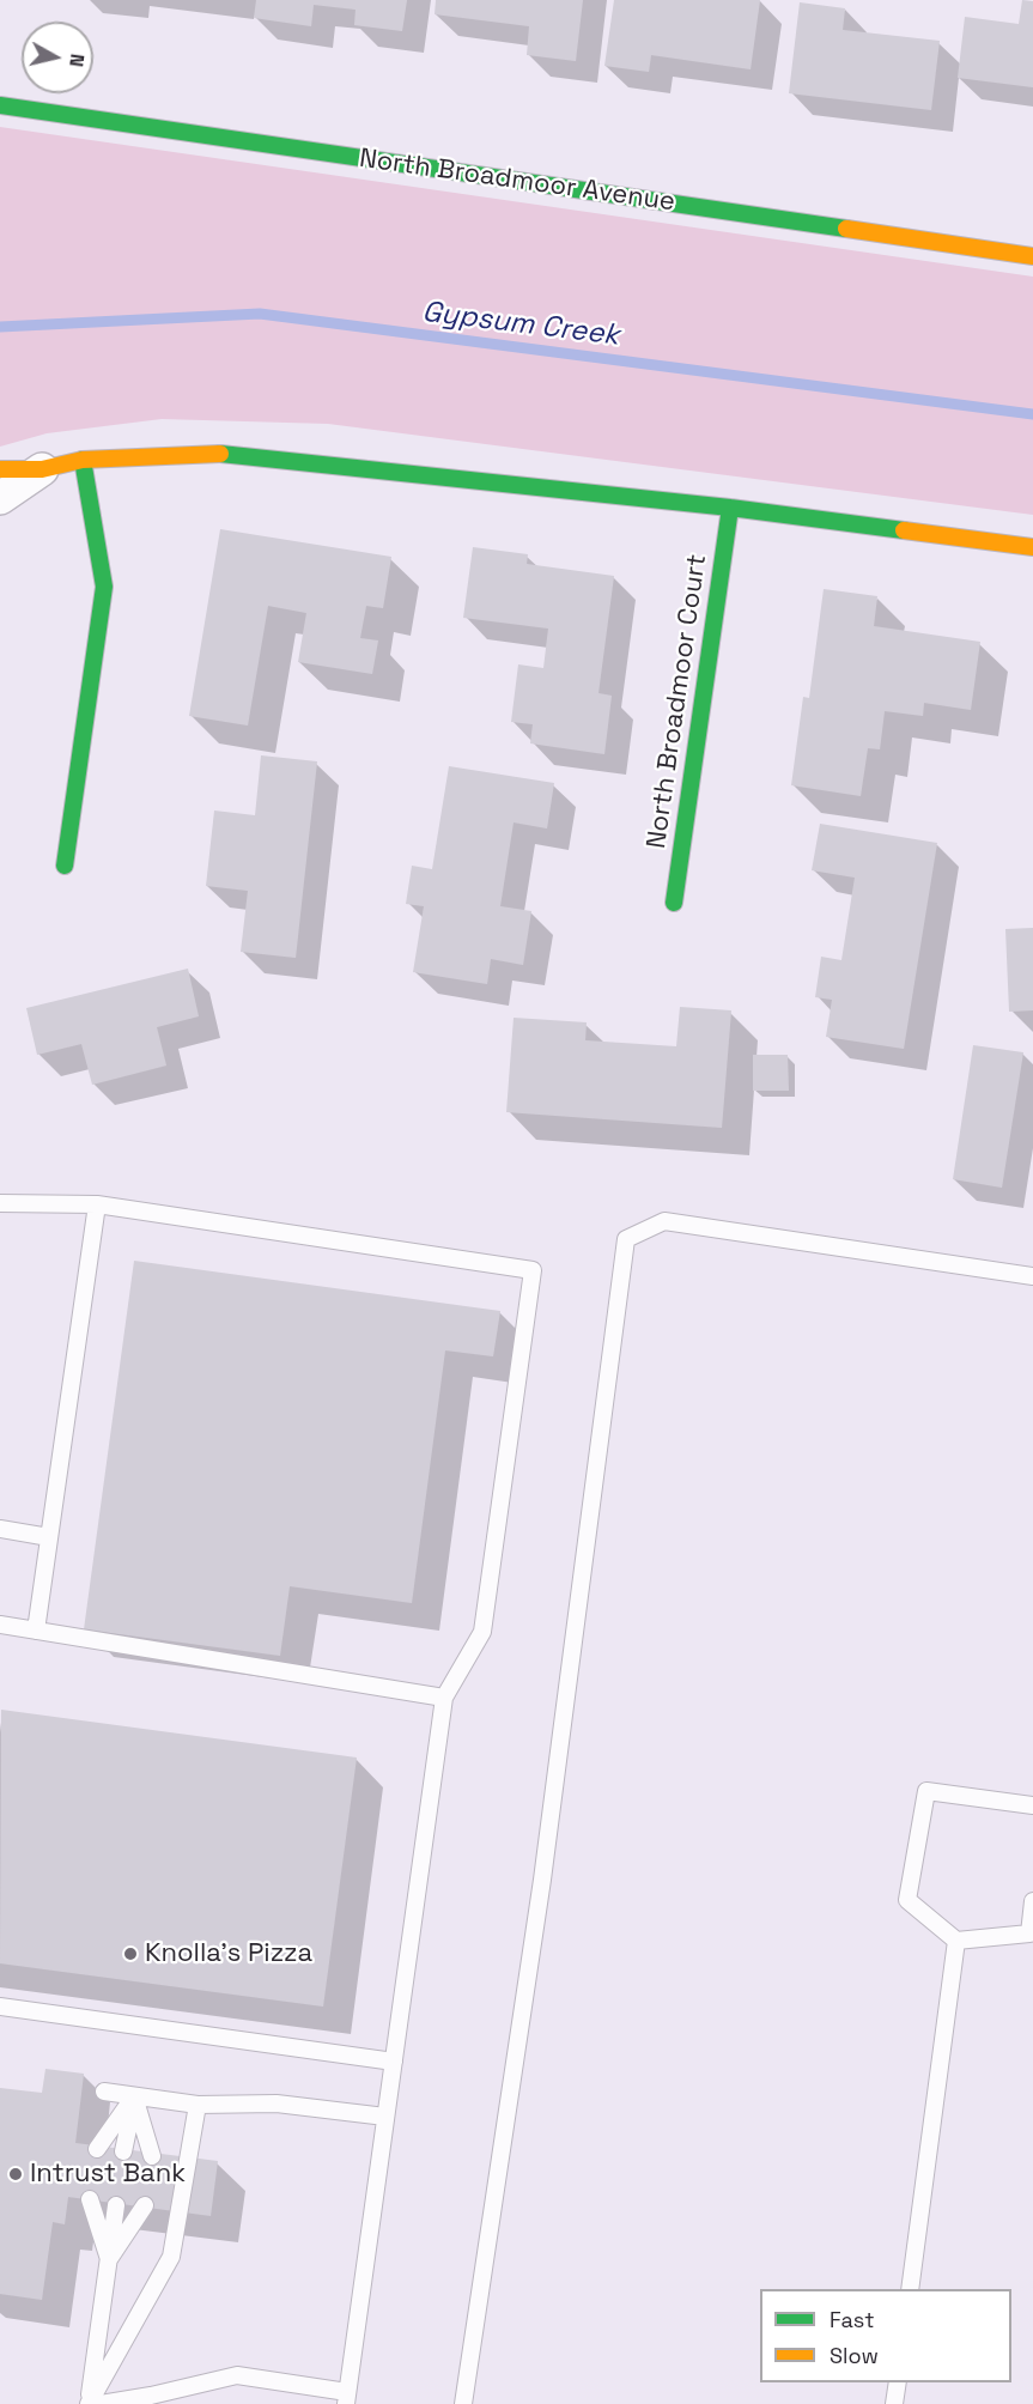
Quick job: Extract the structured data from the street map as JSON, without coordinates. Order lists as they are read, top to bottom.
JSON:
{
  "streets": {
    "street": ["North Broadmoor Avenue", "North Broadmoor Court"]
  },
  "water": ["Gypsum Creek"],
  "places": ["Knolla's Pizza", "Intrust Bank"],
  "legend": ["Fast", "Slow"],
  "north": "right"
}
